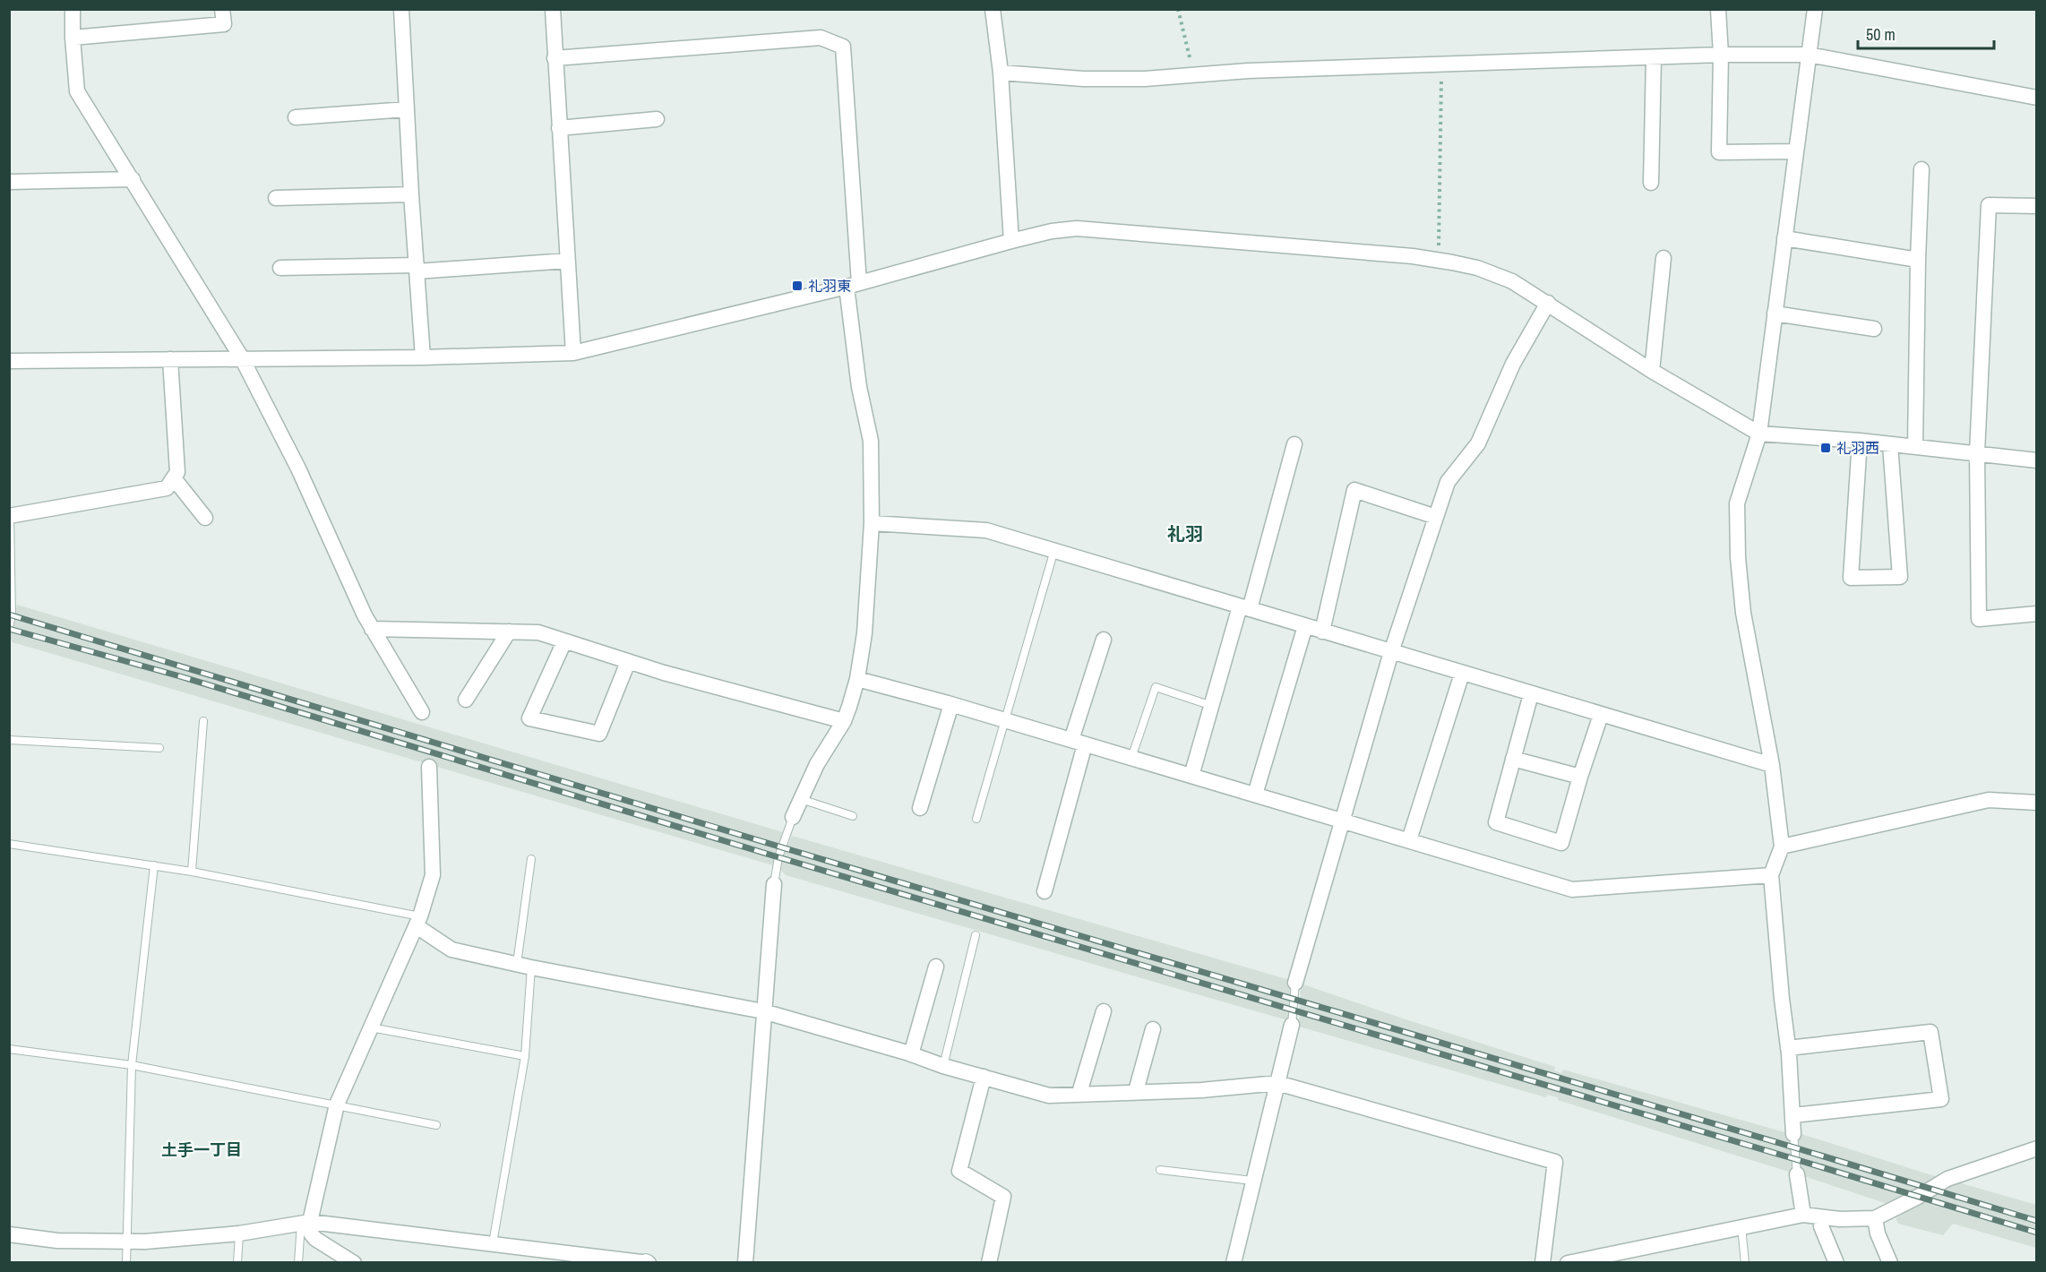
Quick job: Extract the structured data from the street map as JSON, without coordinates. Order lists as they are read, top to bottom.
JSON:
{
  "districts": ["礼羽", "土手一丁目"],
  "places": {
    "transit": ["礼羽東", "礼羽西"]
  },
  "scale_bar": "50 m"
}
